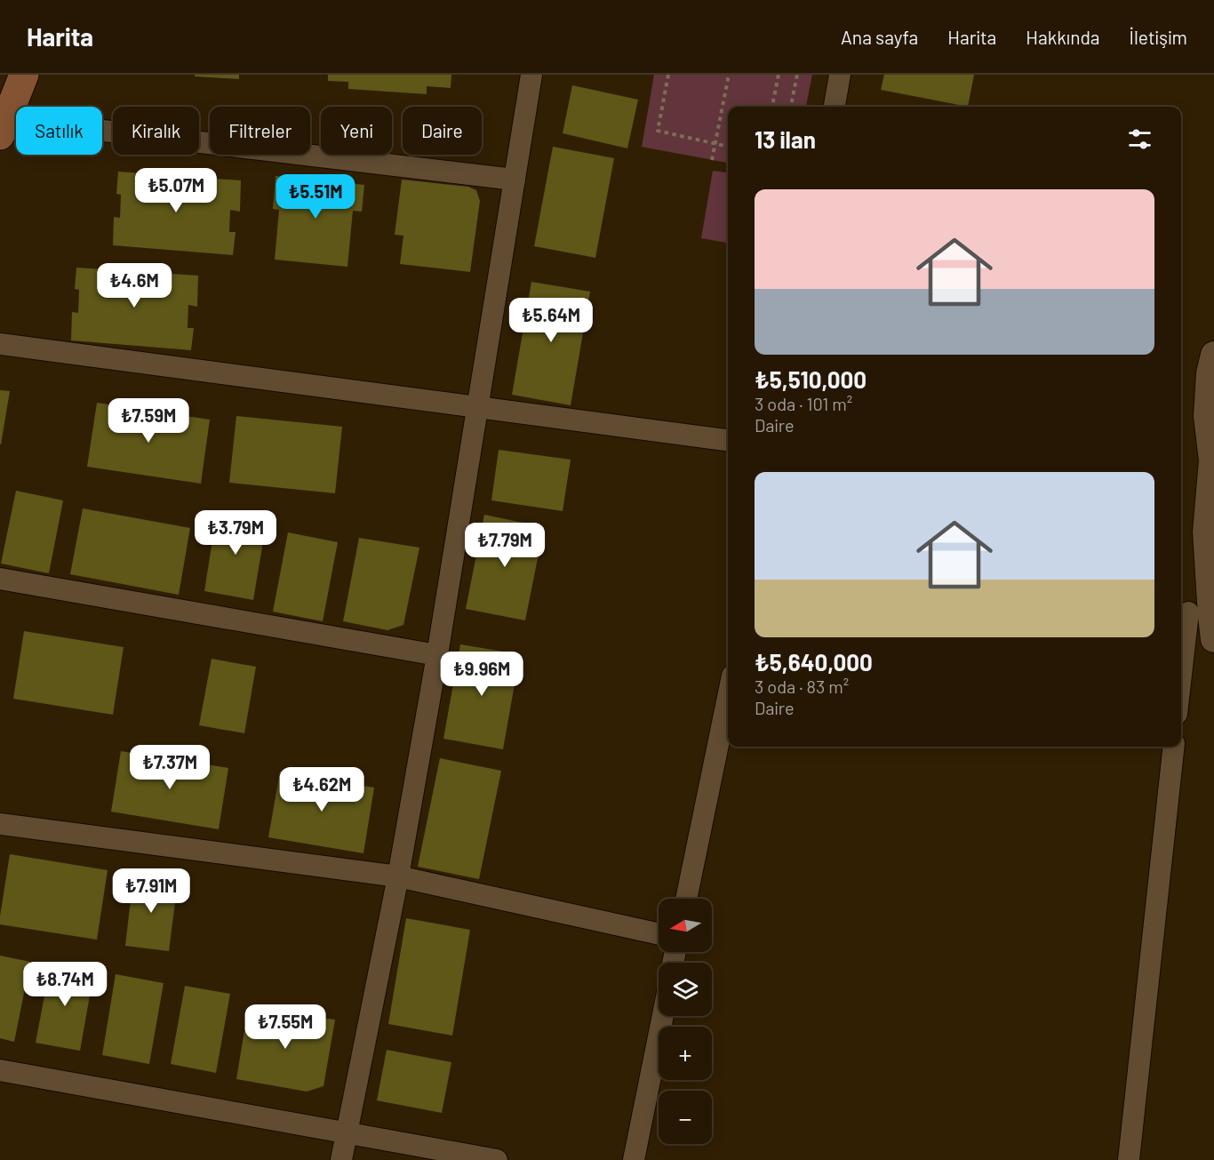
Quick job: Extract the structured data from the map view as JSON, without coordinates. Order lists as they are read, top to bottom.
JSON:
{
  "north": "left",
  "page": {
    "header": "Harita",
    "nav": [
      "Ana sayfa",
      "Harita",
      "Hakkında",
      "İletişim"
    ],
    "chip": [
      "Satılık",
      "Kiralık",
      "Filtreler",
      "Yeni",
      "Daire"
    ],
    "heading": "13 ilan",
    "price": [
      "₺5.07M",
      "₺5.51M",
      "₺4.6M",
      "₺5.64M",
      "₺7.59M",
      "₺3.79M",
      "₺7.79M",
      "₺9.96M",
      "₺7.37M",
      "₺4.62M",
      "₺7.91M",
      "₺8.74M",
      "₺7.55M"
    ],
    "list": [
      {
        "name": "₺5,510,000",
        "note": "3 oda · 101 m² · Daire"
      },
      {
        "name": "₺5,640,000",
        "note": "3 oda · 83 m² · Daire"
      }
    ],
    "map_buttons": ["+", "−"]
  }
}
